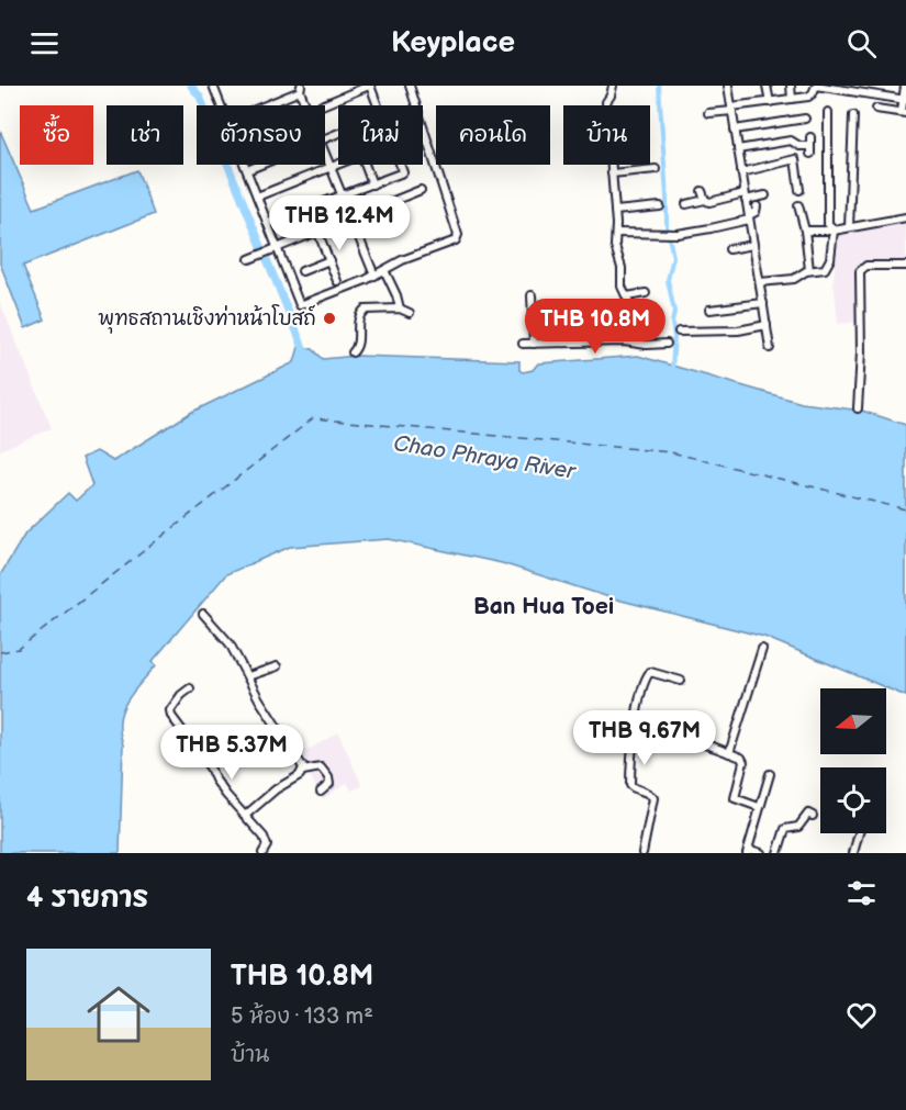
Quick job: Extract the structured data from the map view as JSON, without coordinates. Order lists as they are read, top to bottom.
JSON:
{
  "districts": ["Ban Hua Toei"],
  "water": ["Chao Phraya River"],
  "places": ["พุทธสถานเชิงท่าหน้าโบสถ์"],
  "north": "left",
  "page": {
    "header": "Keyplace",
    "chip": [
      "ซื้อ",
      "เช่า",
      "ตัวกรอง",
      "ใหม่",
      "คอนโด",
      "บ้าน"
    ],
    "price": [
      "THB 12.4M",
      "THB 10.8M",
      "THB 9.67M",
      "THB 5.37M"
    ],
    "heading": "4 รายการ",
    "list": [
      {
        "name": "THB 10.8M",
        "note": "5 ห้อง · 133 m² · บ้าน"
      }
    ]
  }
}
